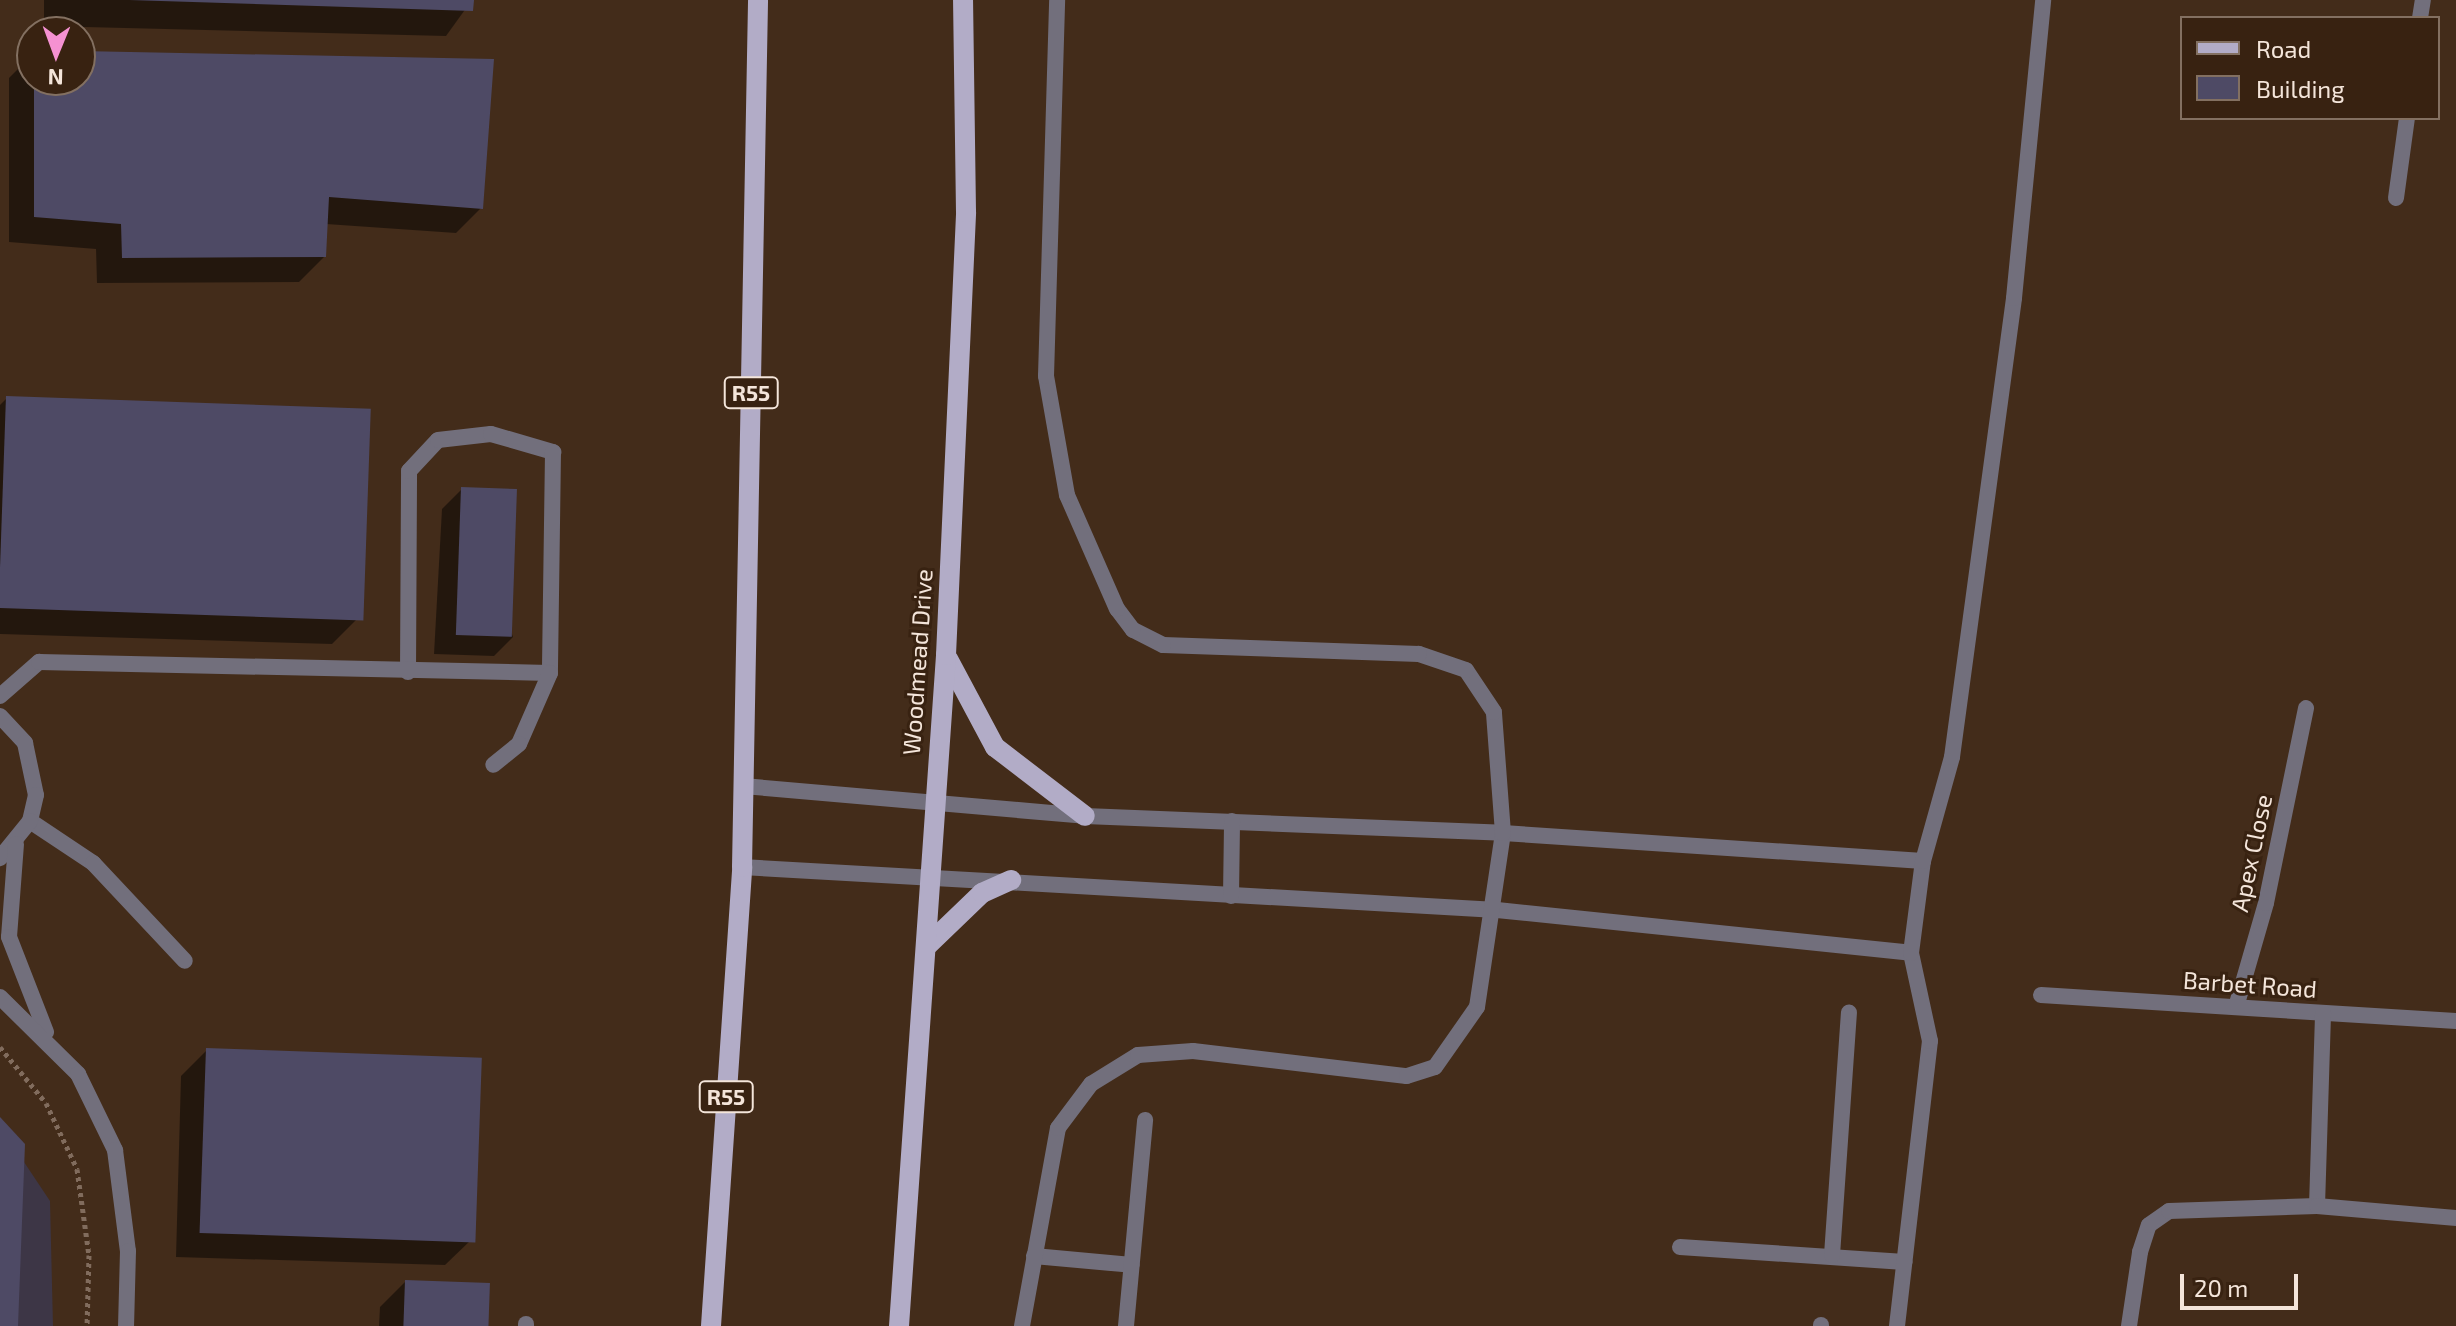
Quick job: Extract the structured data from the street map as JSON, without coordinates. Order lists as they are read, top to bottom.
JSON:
{
  "streets": {
    "main road": ["R55", "Woodmead Drive"],
    "street": ["Apex Close", "Barbet Road"]
  },
  "crossings": [
    ["Apex Close", "Barbet Road"]
  ],
  "legend": ["Road", "Building"],
  "scale_bar": "20 m",
  "north": "bottom"
}
